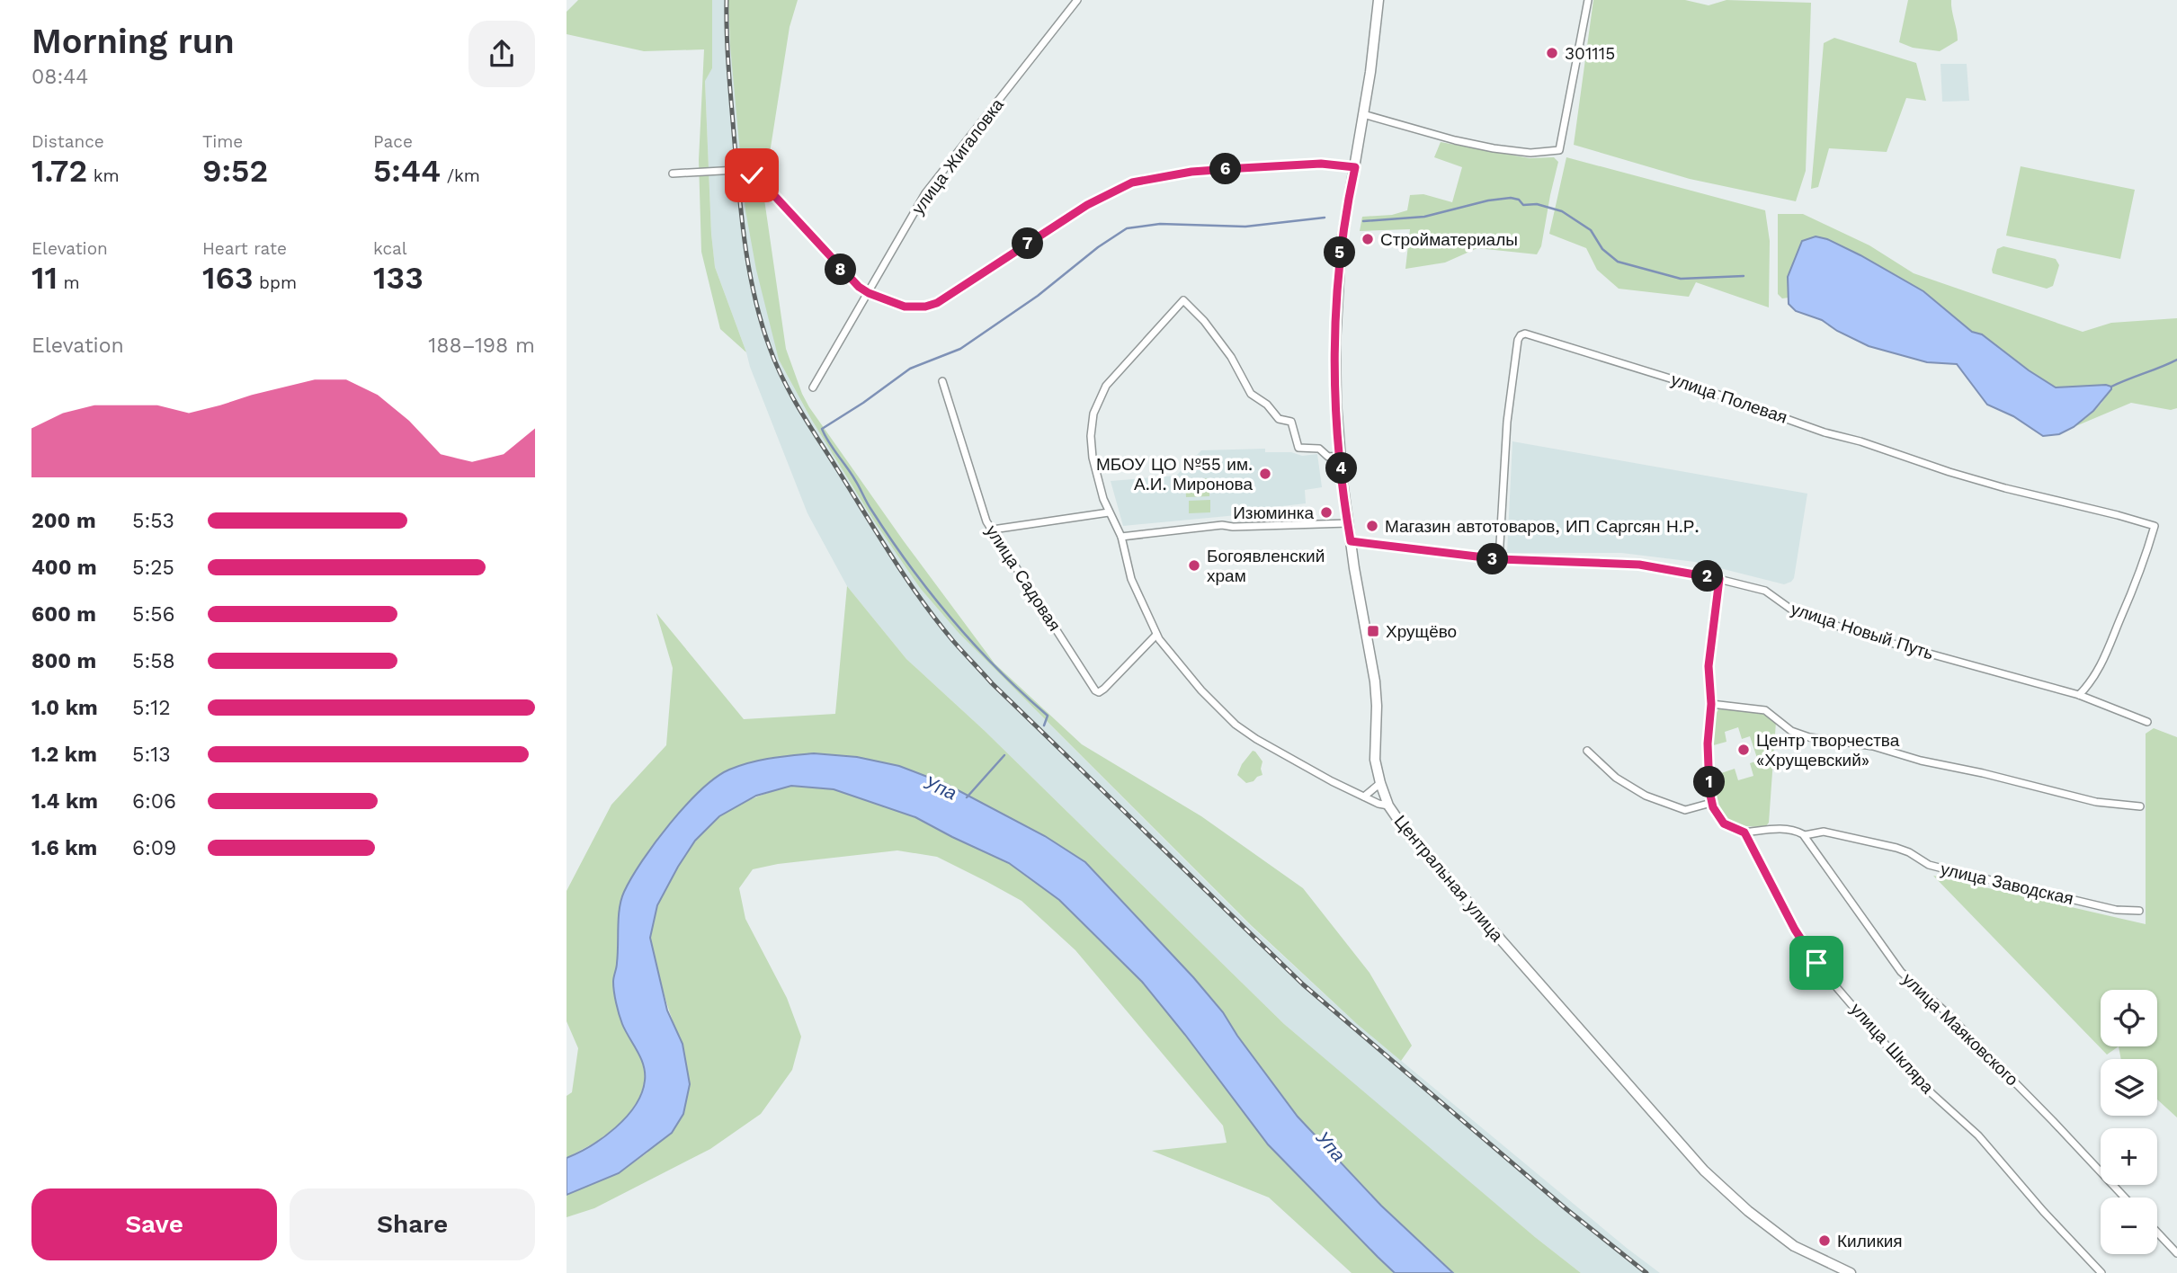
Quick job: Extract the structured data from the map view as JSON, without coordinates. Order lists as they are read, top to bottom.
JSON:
{
  "streets": {
    "main road": ["Центральная улица"],
    "street": [
      "улица Жигаловка",
      "улица Полевая",
      "улица Садовая",
      "улица Новый Путь",
      "улица Заводская",
      "улица Маяковского",
      "улица Шкляра"
    ]
  },
  "crossings": [
    ["улица Полевая", "улица Новый Путь"],
    ["улица Новый Путь", "Центральная улица"],
    ["улица Заводская", "улица Маяковского"],
    ["улица Заводская", "улица Шкляра"]
  ],
  "water": ["Упа"],
  "places": {
    "other": [
      "301115",
      "Стройматериалы",
      "МБОУ ЦО №55 им. А.И. Миронова",
      "Изюминка",
      "Магазин автотоваров, ИП Саргсян Н.Р.",
      "Богоявленский храм",
      "Центр творчества «Хрущевский»",
      "Киликия"
    ],
    "transit": ["Хрущёво"]
  },
  "page": {
    "heading": ["Morning run", "08:44"],
    "stats": [
      ["Distance", "1.72 km"],
      ["Time", "9:52"],
      ["Pace", "5:44 /km"],
      ["Elevation", "11 m"],
      ["Heart rate", "163 bpm"],
      ["kcal", "133"]
    ],
    "pins": [
      "6",
      "7",
      "5",
      "8",
      "4",
      "3",
      "2",
      "1"
    ],
    "chart": ["Elevation", "188–198 m"],
    "list": [
      {
        "name": "200 m",
        "note": "5:53"
      },
      {
        "name": "400 m",
        "note": "5:25"
      },
      {
        "name": "600 m",
        "note": "5:56"
      },
      {
        "name": "800 m",
        "note": "5:58"
      },
      {
        "name": "1.0 km",
        "note": "5:12"
      },
      {
        "name": "1.2 km",
        "note": "5:13"
      },
      {
        "name": "1.4 km",
        "note": "6:06"
      },
      {
        "name": "1.6 km",
        "note": "6:09"
      }
    ],
    "map_buttons": ["+", "−"],
    "buttons": ["Save", "Share"]
  }
}
